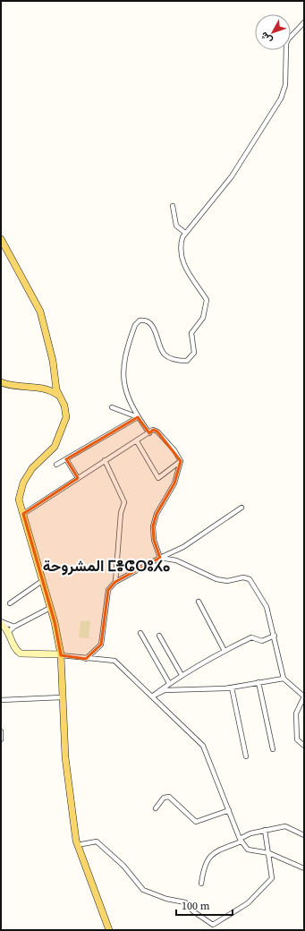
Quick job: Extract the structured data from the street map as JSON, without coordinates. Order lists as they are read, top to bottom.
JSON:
{
  "districts": ["المشروحة ⵎⴻⵛⵔⵓⵃⴰ"],
  "scale_bar": "100 m",
  "north": "bottom left"
}
